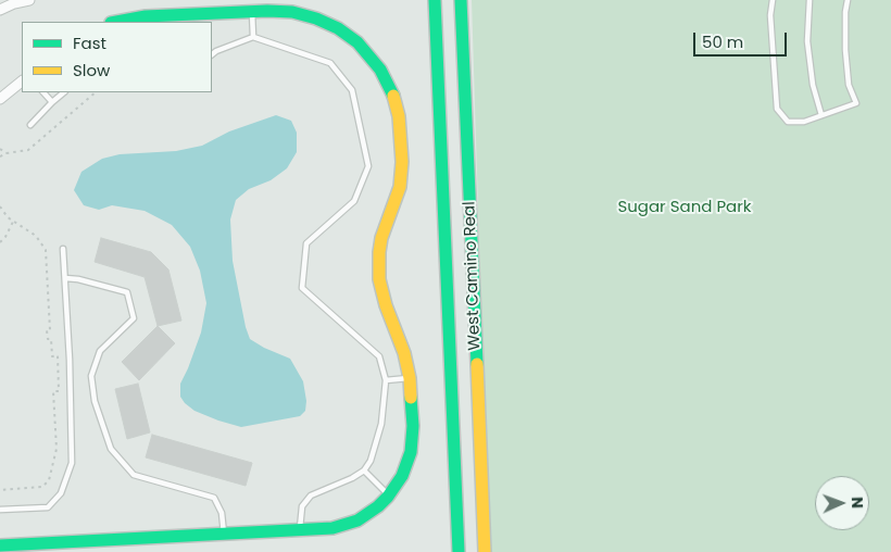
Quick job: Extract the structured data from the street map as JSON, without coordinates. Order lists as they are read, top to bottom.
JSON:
{
  "streets": {
    "street": ["West Camino Real"]
  },
  "parks": ["Sugar Sand Park"],
  "legend": ["Fast", "Slow"],
  "scale_bar": "50 m",
  "north": "right"
}
